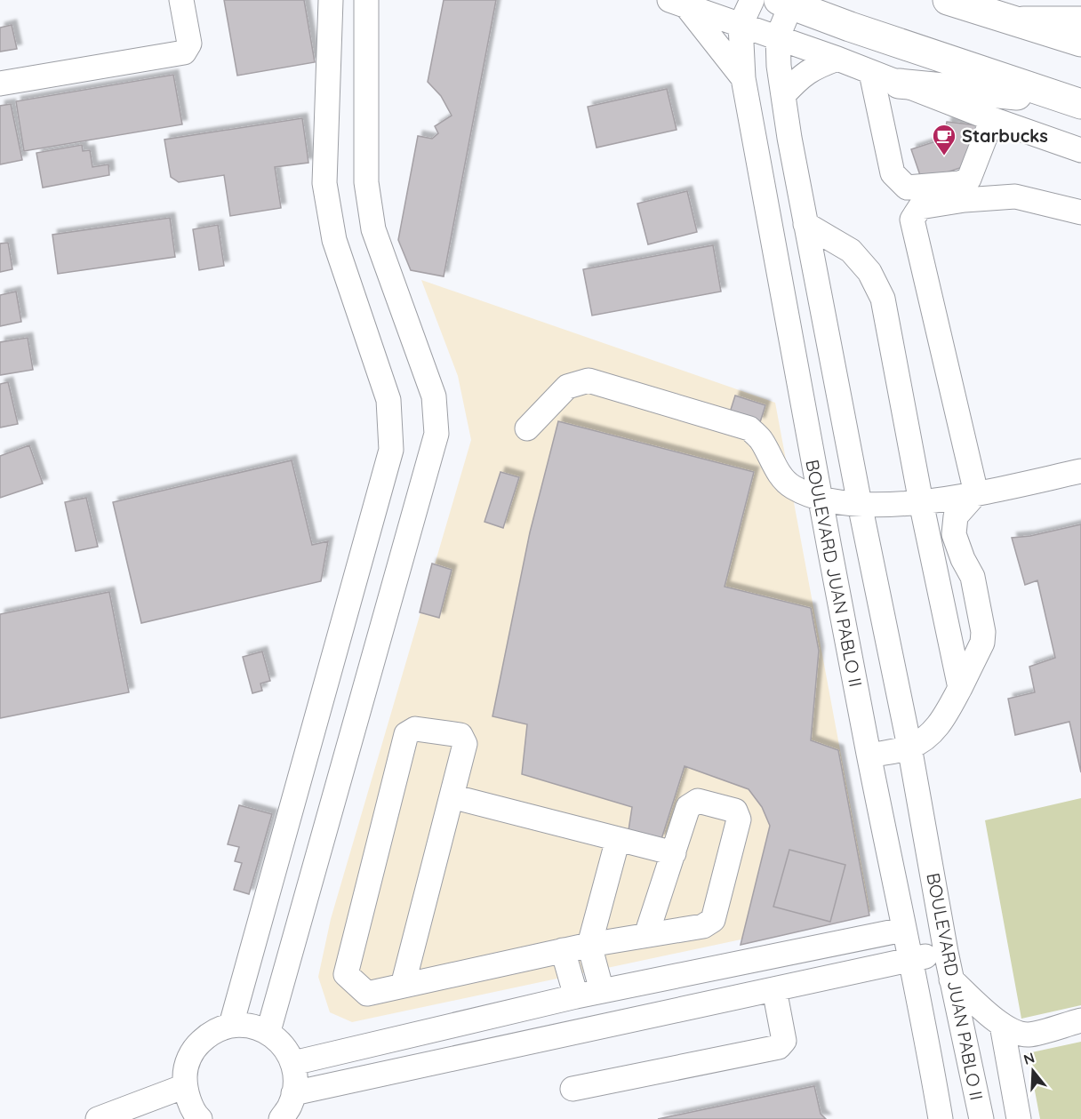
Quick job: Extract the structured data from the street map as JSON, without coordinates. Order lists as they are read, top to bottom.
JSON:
{
  "streets": {
    "street": ["BOULEVARD JUAN PABLO II"]
  },
  "places": {
    "cafe": ["Starbucks"]
  },
  "north": "top"
}
